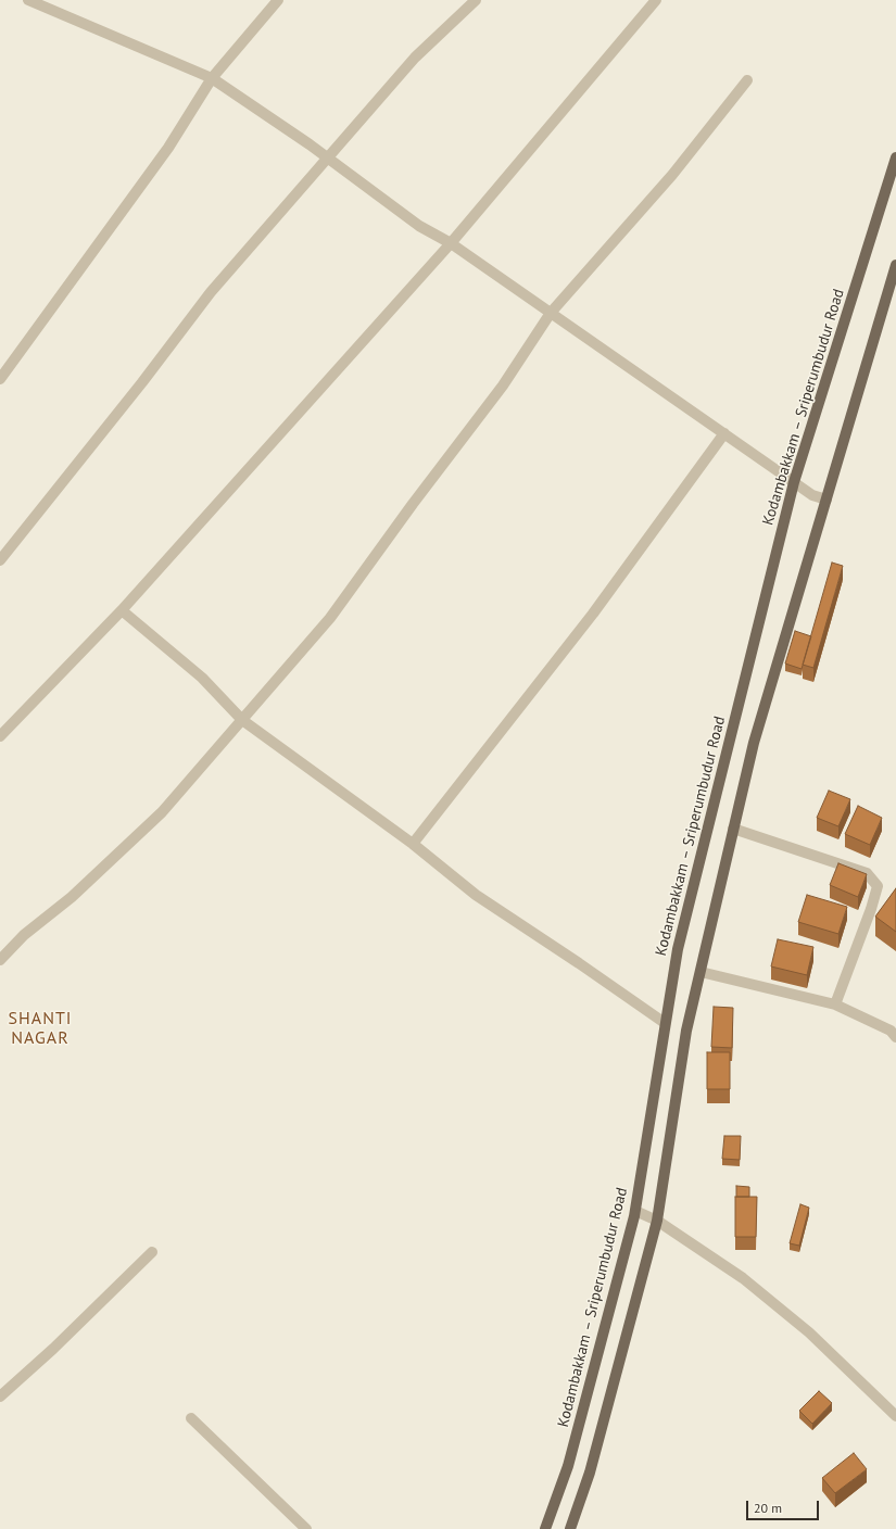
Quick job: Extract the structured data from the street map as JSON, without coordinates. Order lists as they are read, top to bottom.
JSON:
{
  "streets": {
    "main road": ["Kodambakkam – Sriperumbudur Road"]
  },
  "districts": ["SHANTI NAGAR"],
  "scale_bar": "20 m"
}
